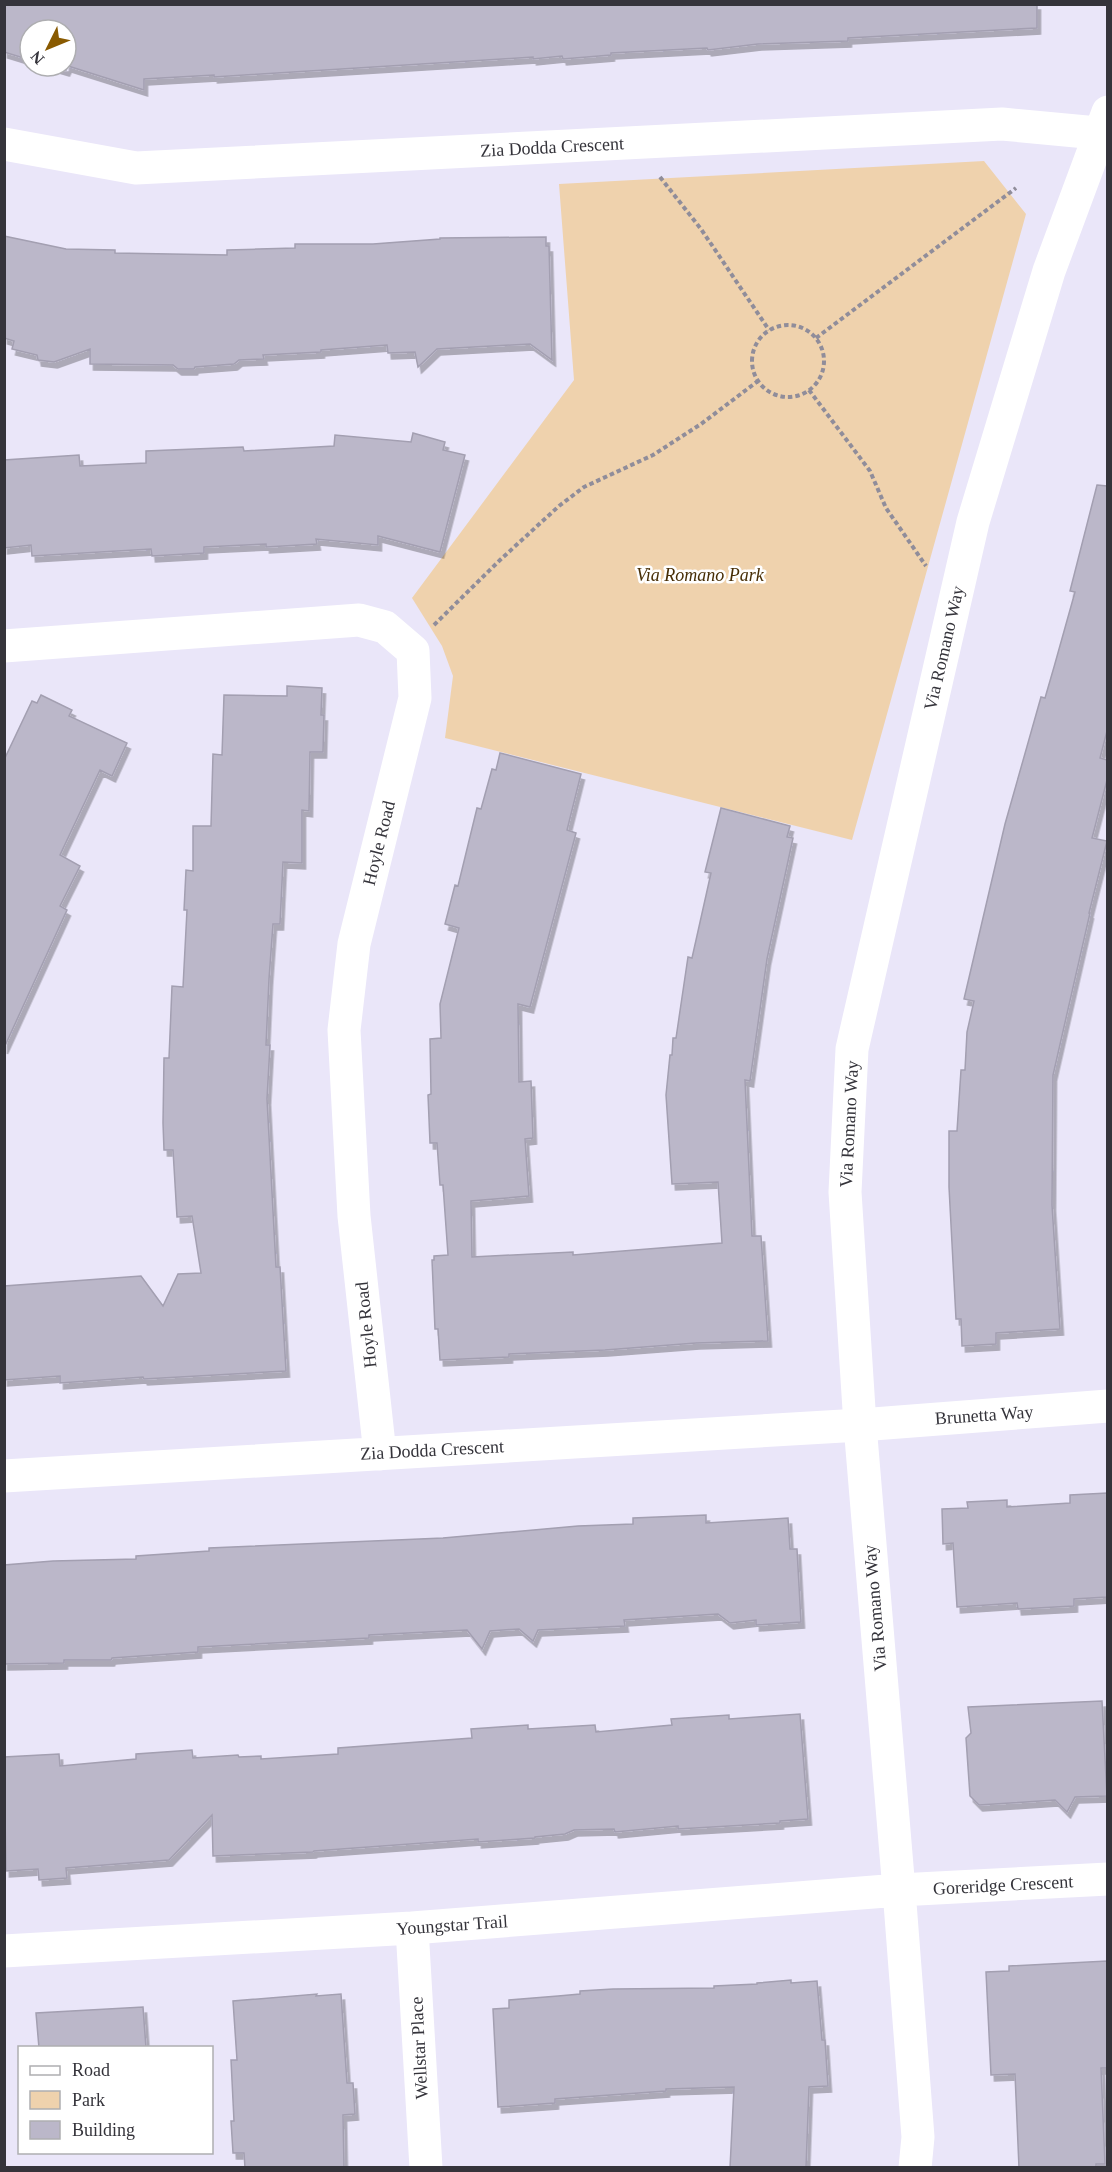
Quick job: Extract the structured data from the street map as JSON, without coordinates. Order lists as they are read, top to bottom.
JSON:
{
  "streets": {
    "street": [
      "Zia Dodda Crescent",
      "Via Romano Way",
      "Hoyle Road",
      "Brunetta Way",
      "Goreridge Crescent",
      "Youngstar Trail",
      "Wellstar Place"
    ]
  },
  "crossings": [
    ["Zia Dodda Crescent", "Via Romano Way"],
    ["Zia Dodda Crescent", "Hoyle Road"],
    ["Zia Dodda Crescent", "Brunetta Way"],
    ["Via Romano Way", "Brunetta Way"],
    ["Via Romano Way", "Goreridge Crescent"],
    ["Via Romano Way", "Youngstar Trail"],
    ["Goreridge Crescent", "Youngstar Trail"],
    ["Youngstar Trail", "Wellstar Place"]
  ],
  "parks": ["Via Romano Park"],
  "legend": ["Road", "Park", "Building"],
  "north": "bottom left"
}
